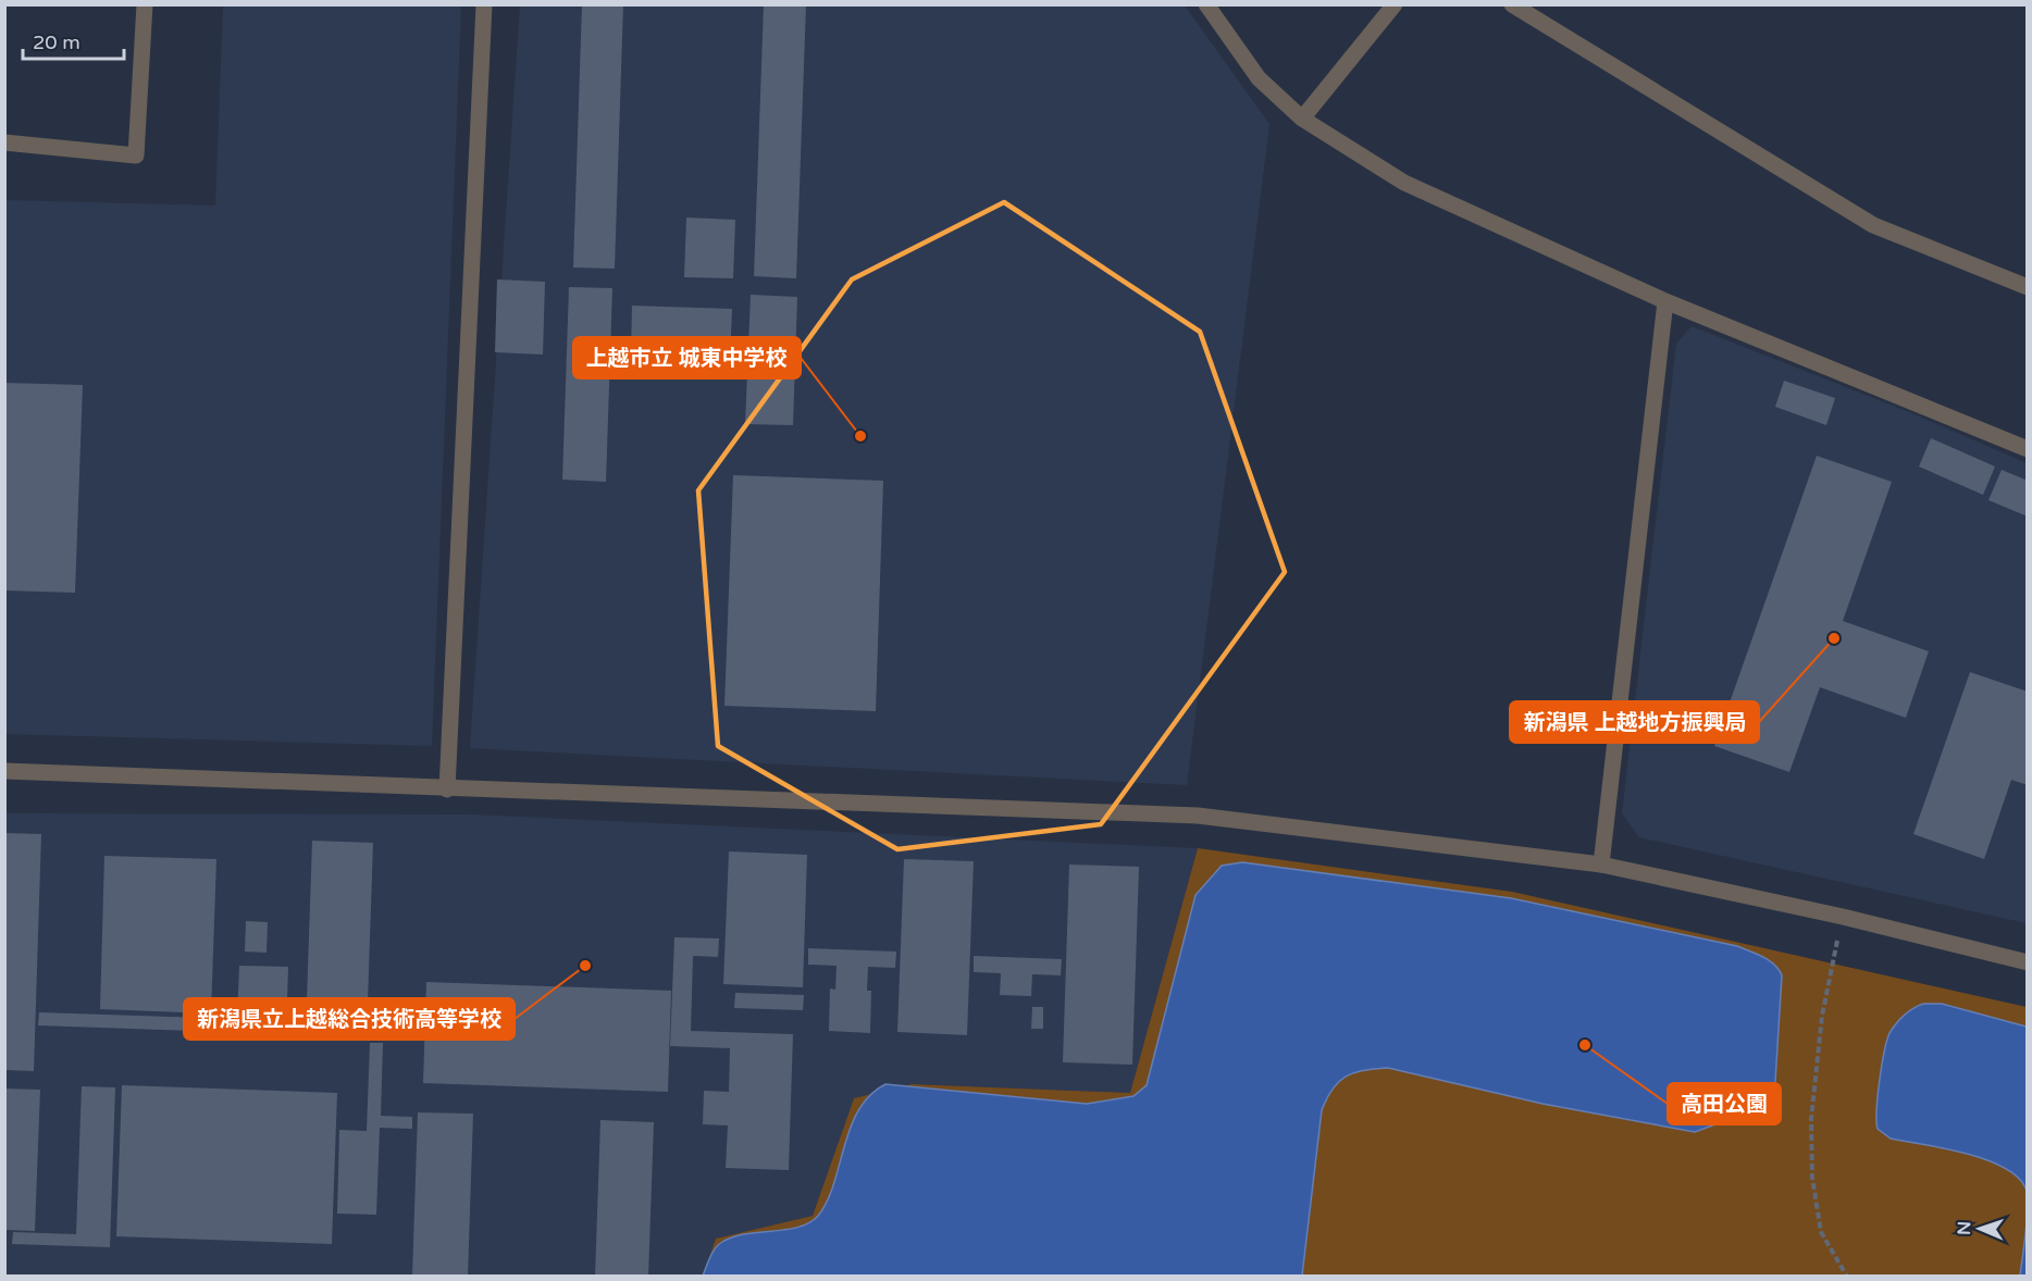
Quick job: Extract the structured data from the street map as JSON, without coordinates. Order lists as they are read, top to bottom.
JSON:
{
  "places": [
    "上越市立 城東中学校",
    "新潟県 上越地方振興局",
    "新潟県立上越総合技術高等学校",
    "高田公園"
  ],
  "scale_bar": "20 m",
  "north": "left"
}
